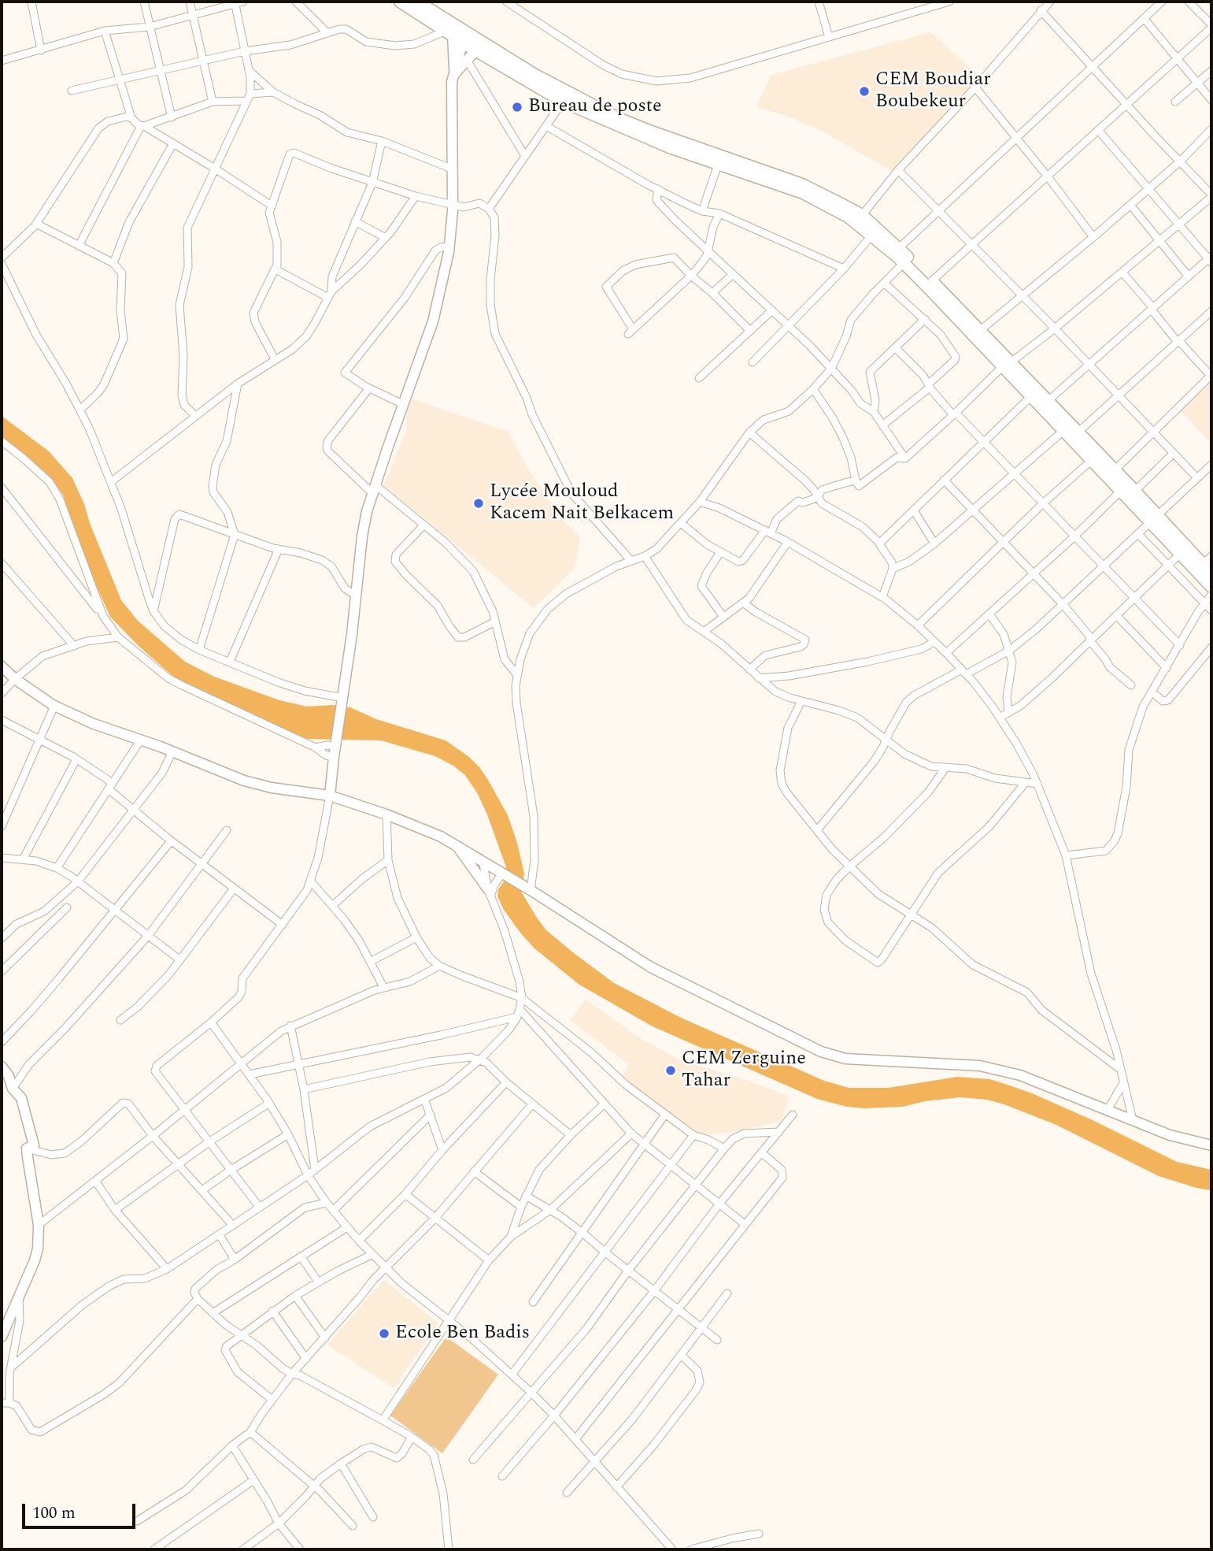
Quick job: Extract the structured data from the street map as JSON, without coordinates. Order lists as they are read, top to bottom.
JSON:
{
  "places": [
    "CEM Boudiar Boubekeur",
    "Bureau de poste",
    "Lycée Mouloud Kacem Nait Belkacem",
    "CEM Zerguine Tahar",
    "Ecole Ben Badis"
  ],
  "scale_bar": "100 m"
}
